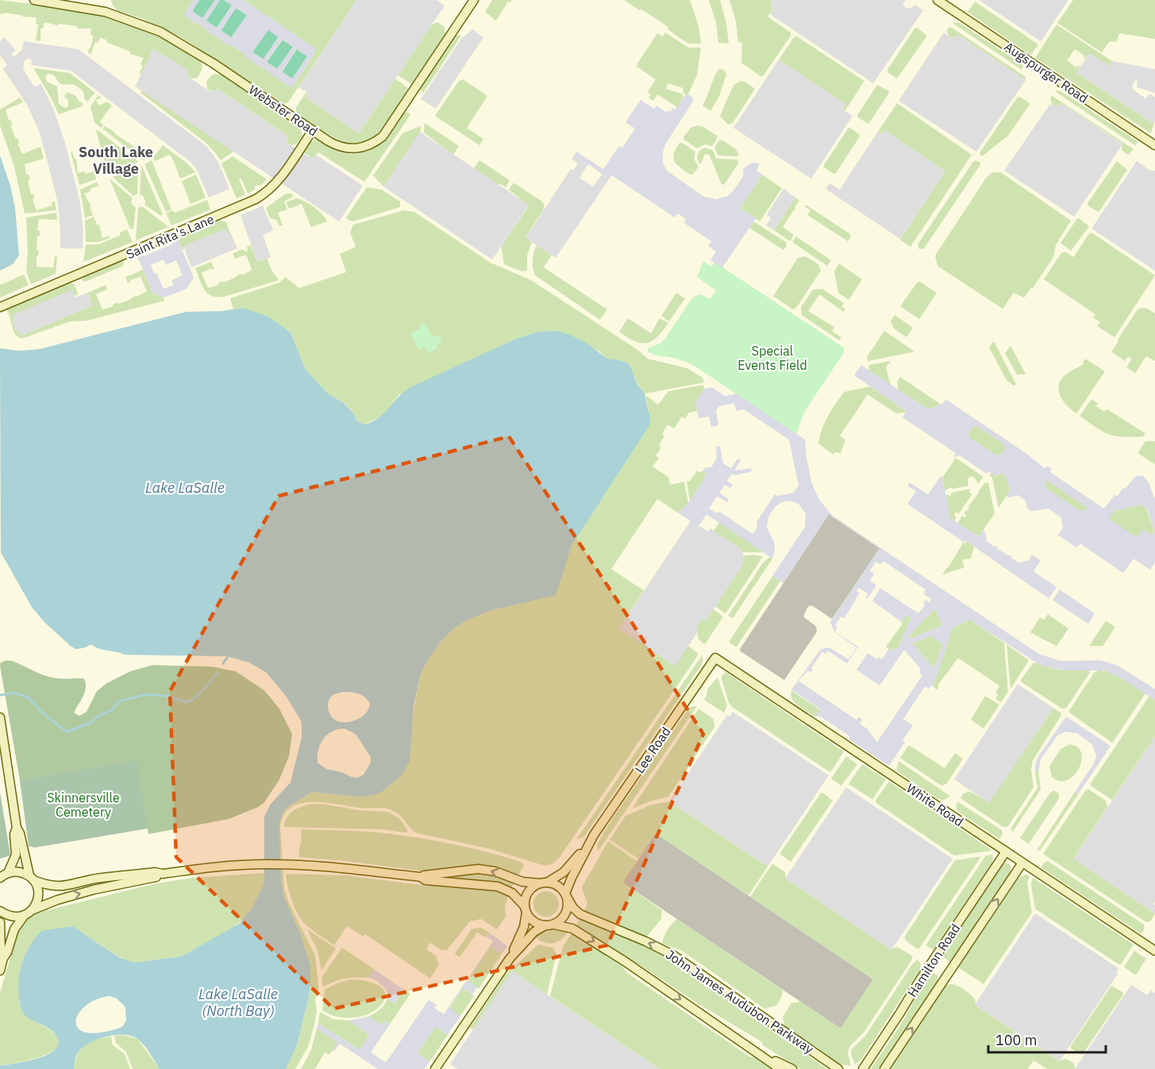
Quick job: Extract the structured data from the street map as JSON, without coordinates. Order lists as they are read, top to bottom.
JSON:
{
  "streets": {
    "street": [
      "Augspurger Road",
      "Webster Road",
      "Saint Rita's Lane",
      "Lee Road",
      "White Road",
      "Hamilton Road",
      "John James Audubon Parkway"
    ]
  },
  "crossings": [
    ["Webster Road", "Saint Rita's Lane"],
    ["Lee Road", "White Road"],
    ["Lee Road", "John James Audubon Parkway"],
    ["White Road", "Hamilton Road"]
  ],
  "districts": ["South Lake Village"],
  "water": ["Lake LaSalle", "Lake LaSalle (North Bay)"],
  "parks": ["Special Events Field", "Skinnersville Cemetery"],
  "scale_bar": "100 m"
}
